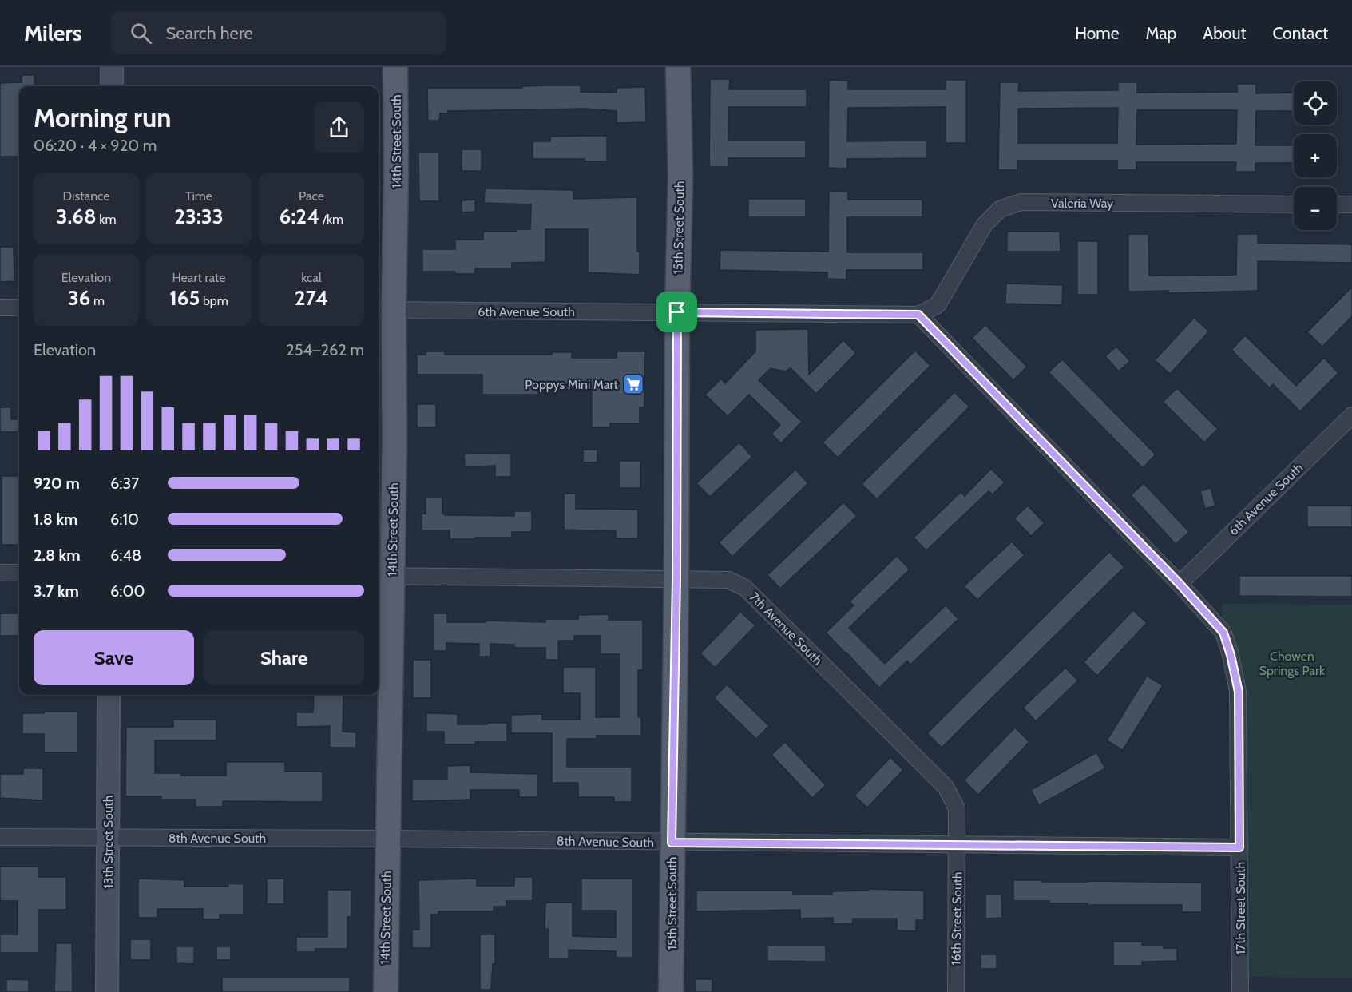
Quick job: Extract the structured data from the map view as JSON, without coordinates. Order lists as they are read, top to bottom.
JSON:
{
  "streets": {
    "main road": ["14th Street South", "15th Street South"],
    "street": [
      "Valeria Way",
      "6th Avenue South",
      "7th Avenue South",
      "8th Avenue South",
      "13th Street South",
      "17th Street South",
      "16th Street South"
    ]
  },
  "crossings": [
    ["14th Street South", "6th Avenue South"],
    ["14th Street South", "7th Avenue South"],
    ["14th Street South", "8th Avenue South"],
    ["Valeria Way", "6th Avenue South"],
    ["Valeria Way", "17th Street South"],
    ["15th Street South", "6th Avenue South"],
    ["15th Street South", "7th Avenue South"],
    ["15th Street South", "8th Avenue South"],
    ["6th Avenue South", "17th Street South"],
    ["7th Avenue South", "8th Avenue South"],
    ["7th Avenue South", "16th Street South"],
    ["8th Avenue South", "13th Street South"],
    ["8th Avenue South", "17th Street South"],
    ["8th Avenue South", "16th Street South"]
  ],
  "parks": ["Chowen Springs Park"],
  "places": {
    "supermarket": ["Poppys Mini Mart"]
  },
  "page": {
    "header": "Milers",
    "search": "Search here",
    "nav": [
      "Home",
      "Map",
      "About",
      "Contact"
    ],
    "map_buttons": ["+", "−"],
    "heading": ["Morning run", "06:20 · 4 × 920 m"],
    "stats": [
      ["Distance", "3.68 km"],
      ["Time", "23:33"],
      ["Pace", "6:24 /km"],
      ["Elevation", "36 m"],
      ["Heart rate", "165 bpm"],
      ["kcal", "274"]
    ],
    "chart": ["Elevation", "254–262 m"],
    "list": [
      {
        "name": "920 m",
        "note": "6:37"
      },
      {
        "name": "1.8 km",
        "note": "6:10"
      },
      {
        "name": "2.8 km",
        "note": "6:48"
      },
      {
        "name": "3.7 km",
        "note": "6:00"
      }
    ],
    "buttons": ["Save", "Share"]
  }
}
